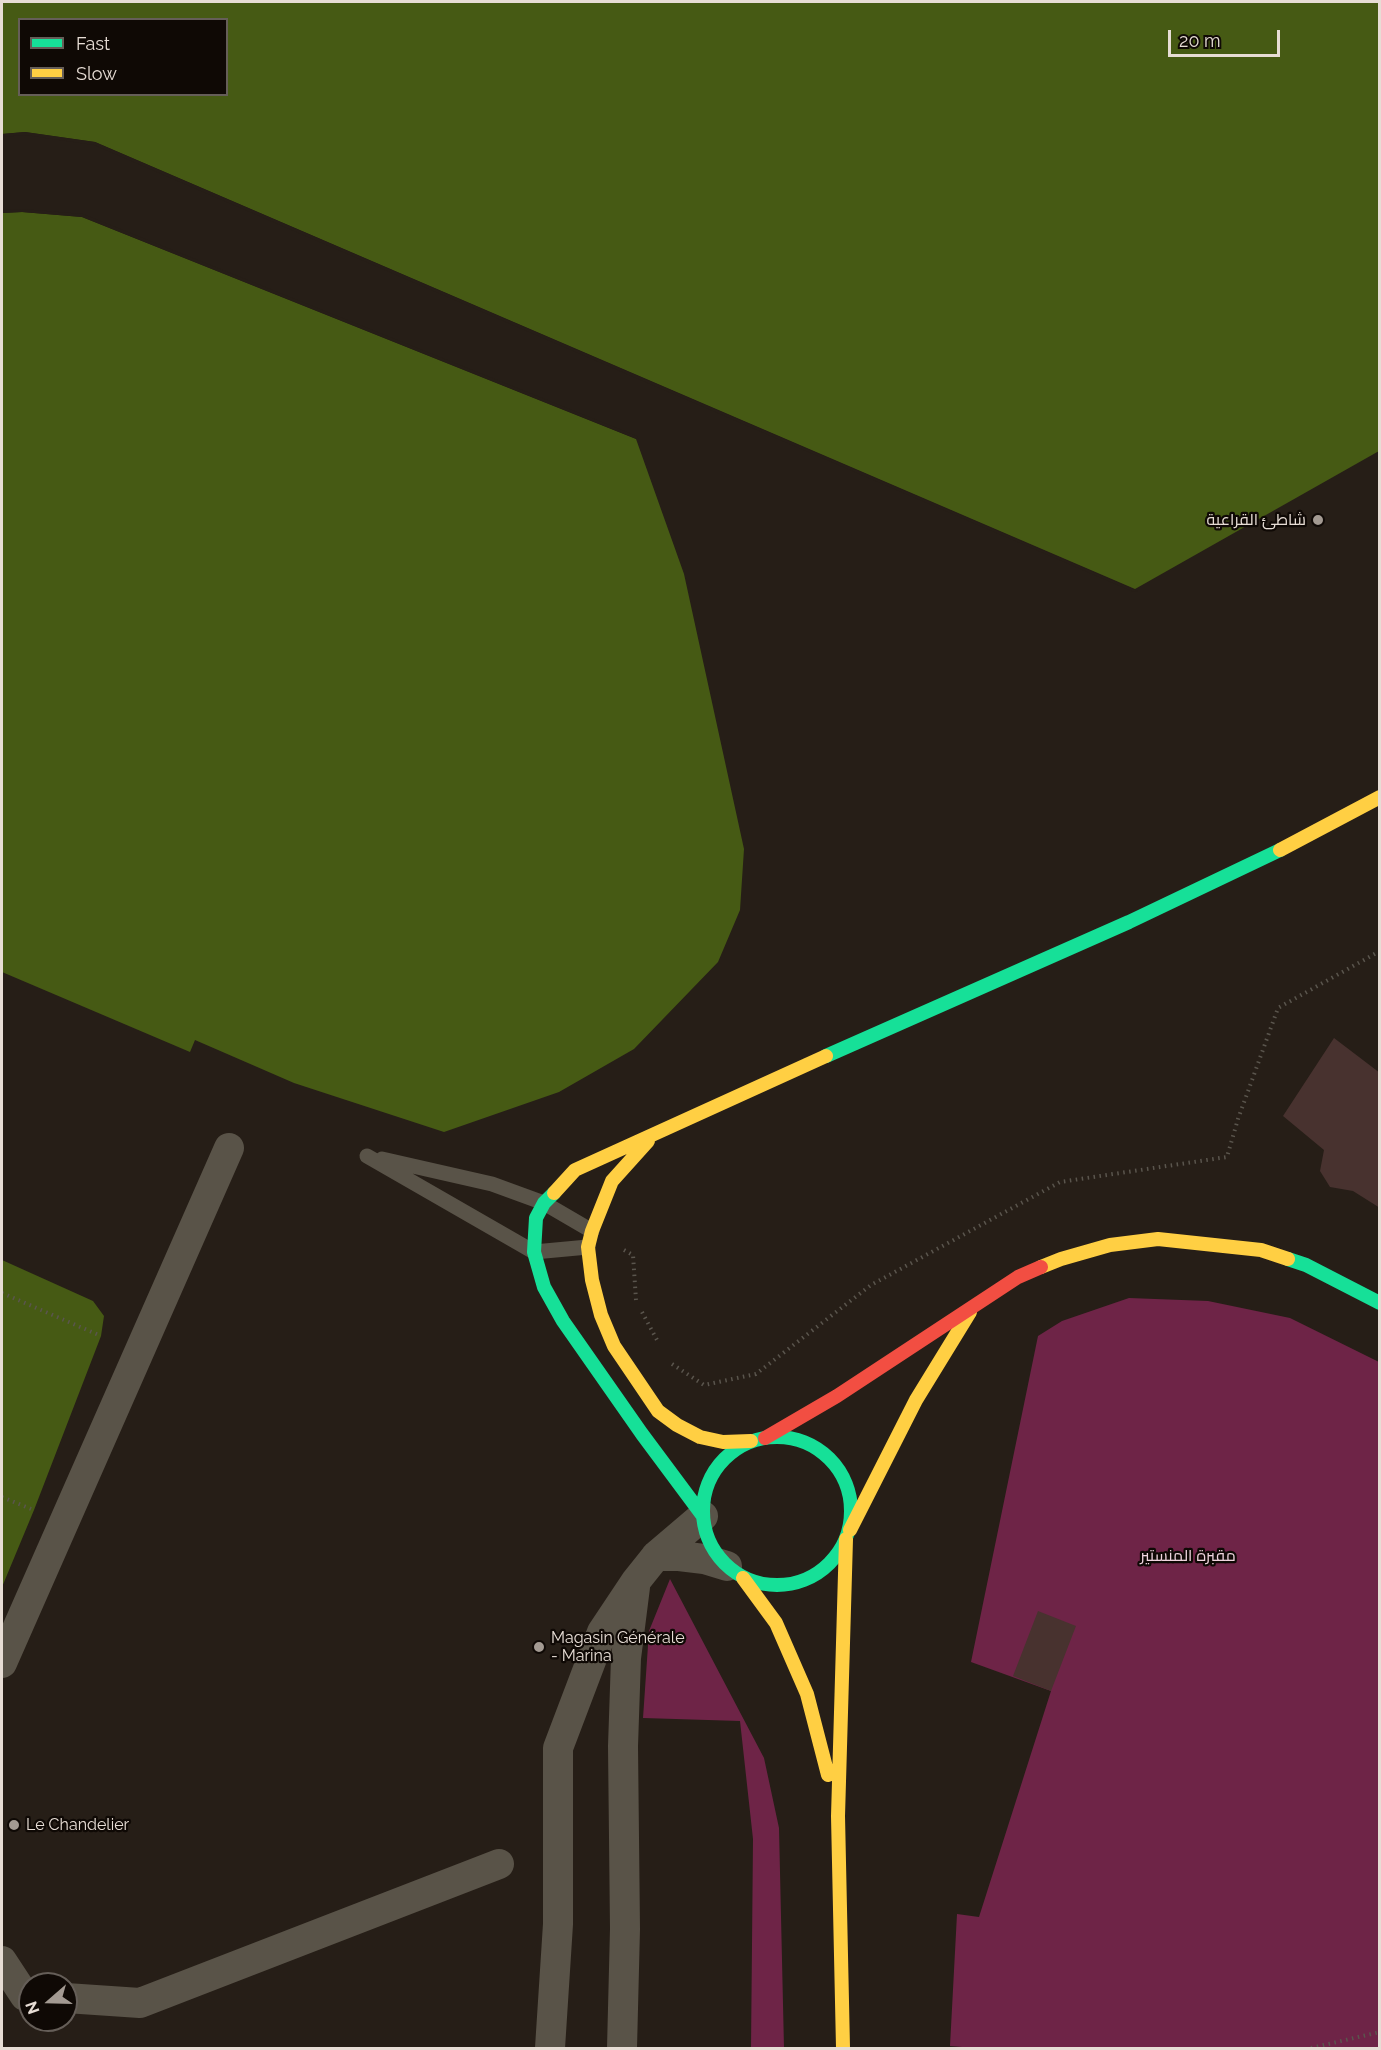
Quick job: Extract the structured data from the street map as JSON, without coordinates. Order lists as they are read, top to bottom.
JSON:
{
  "parks": ["مقبرة المنستير"],
  "places": ["شاطئ القراعية", "Magasin Générale - Marina", "Le Chandelier"],
  "legend": ["Fast", "Slow"],
  "scale_bar": "20 m",
  "north": "left"
}
